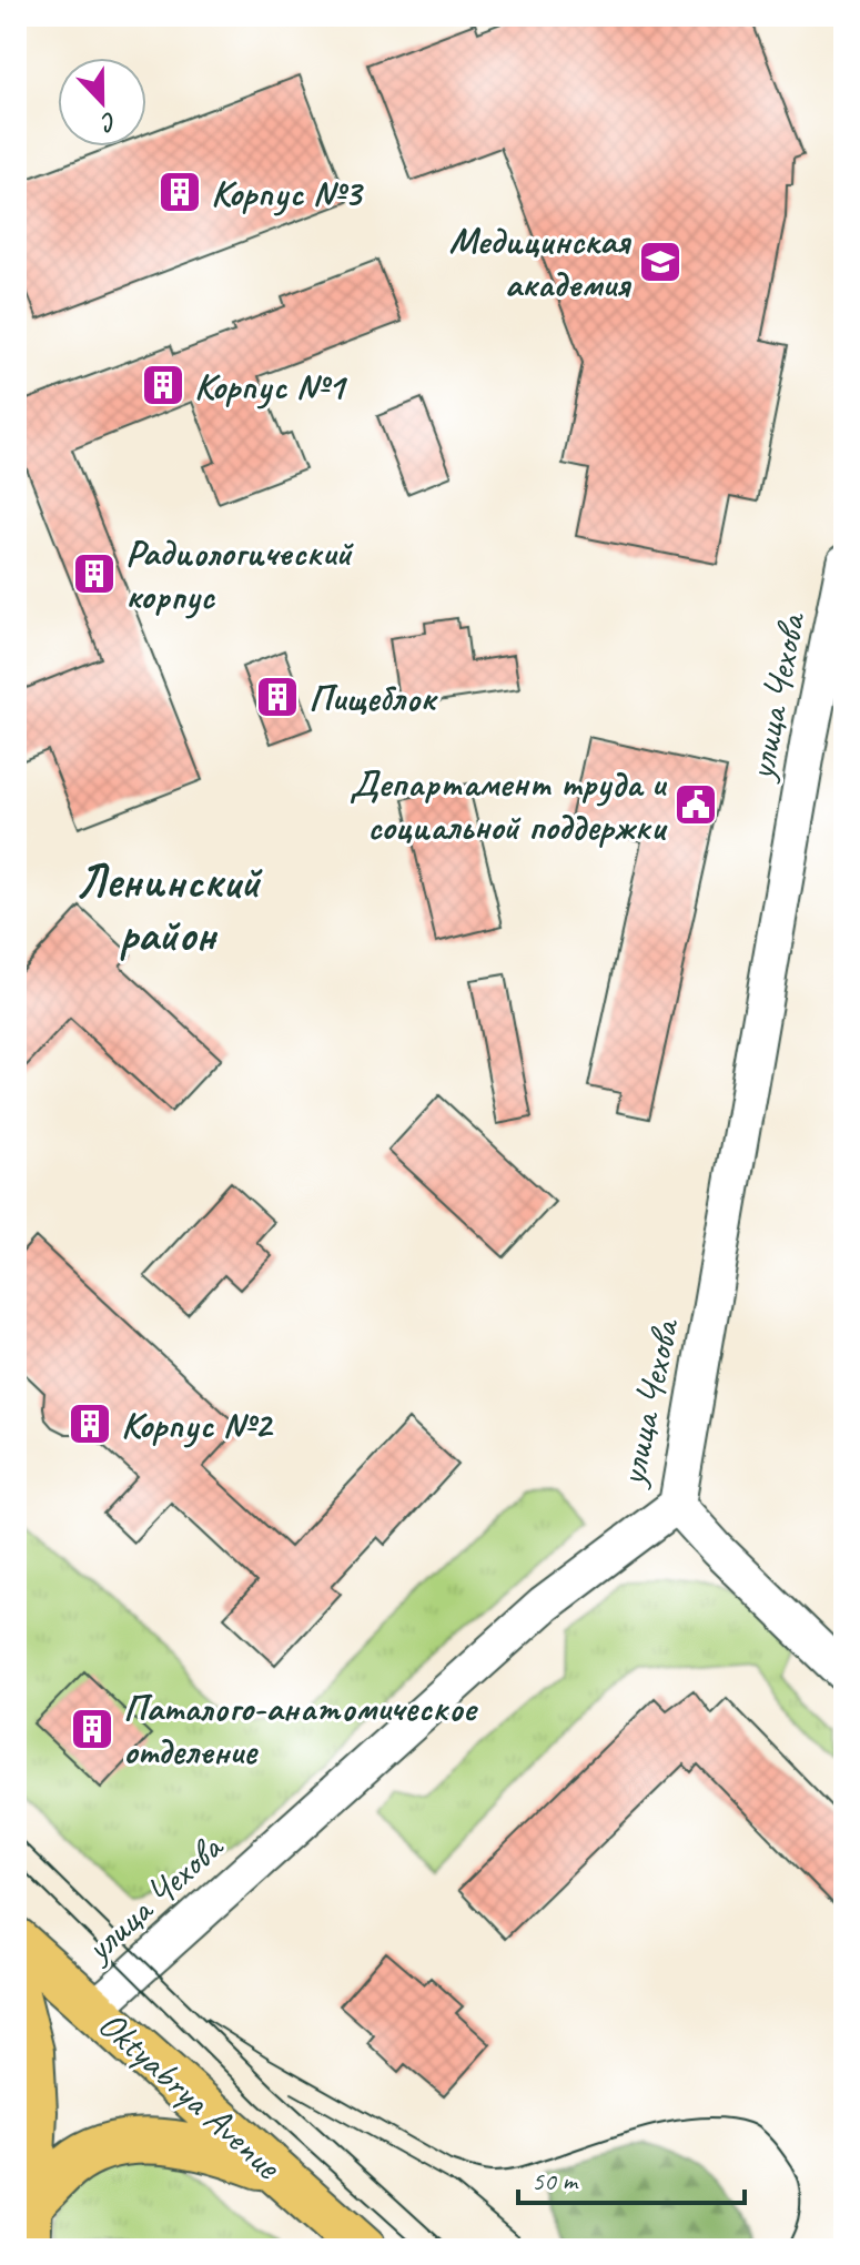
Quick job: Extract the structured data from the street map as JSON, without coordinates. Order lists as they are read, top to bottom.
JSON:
{
  "streets": {
    "main road": ["Oktyabrya Avenue"],
    "street": ["улица Чехова"]
  },
  "crossings": [
    ["улица Чехова", "Oktyabrya Avenue"]
  ],
  "districts": ["Ленинский район"],
  "places": {
    "building": [
      "Корпус №3",
      "Корпус №1",
      "Радиологический корпус",
      "Пищеблок",
      "Корпус №2",
      "Паталого-анатомическое отделение"
    ],
    "school or university": ["Медицинская академия"],
    "public building": ["Департамент труда и социальной поддержки"]
  },
  "scale_bar": "50 m",
  "north": "bottom"
}
